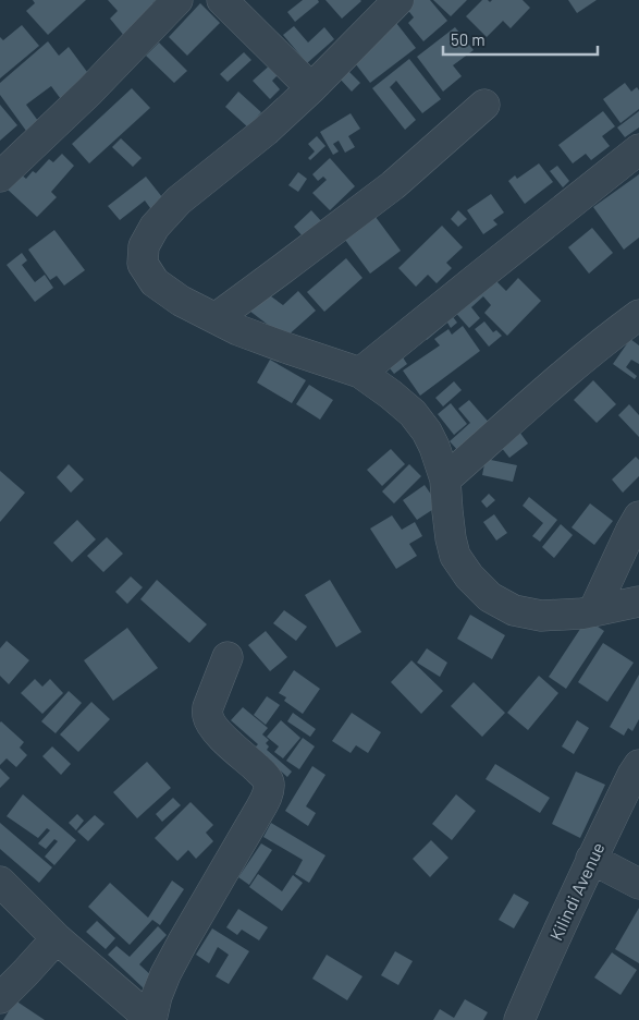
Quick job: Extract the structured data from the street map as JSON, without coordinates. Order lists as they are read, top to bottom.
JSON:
{
  "streets": {
    "street": ["Kilindi Avenue"]
  },
  "scale_bar": "50 m"
}
